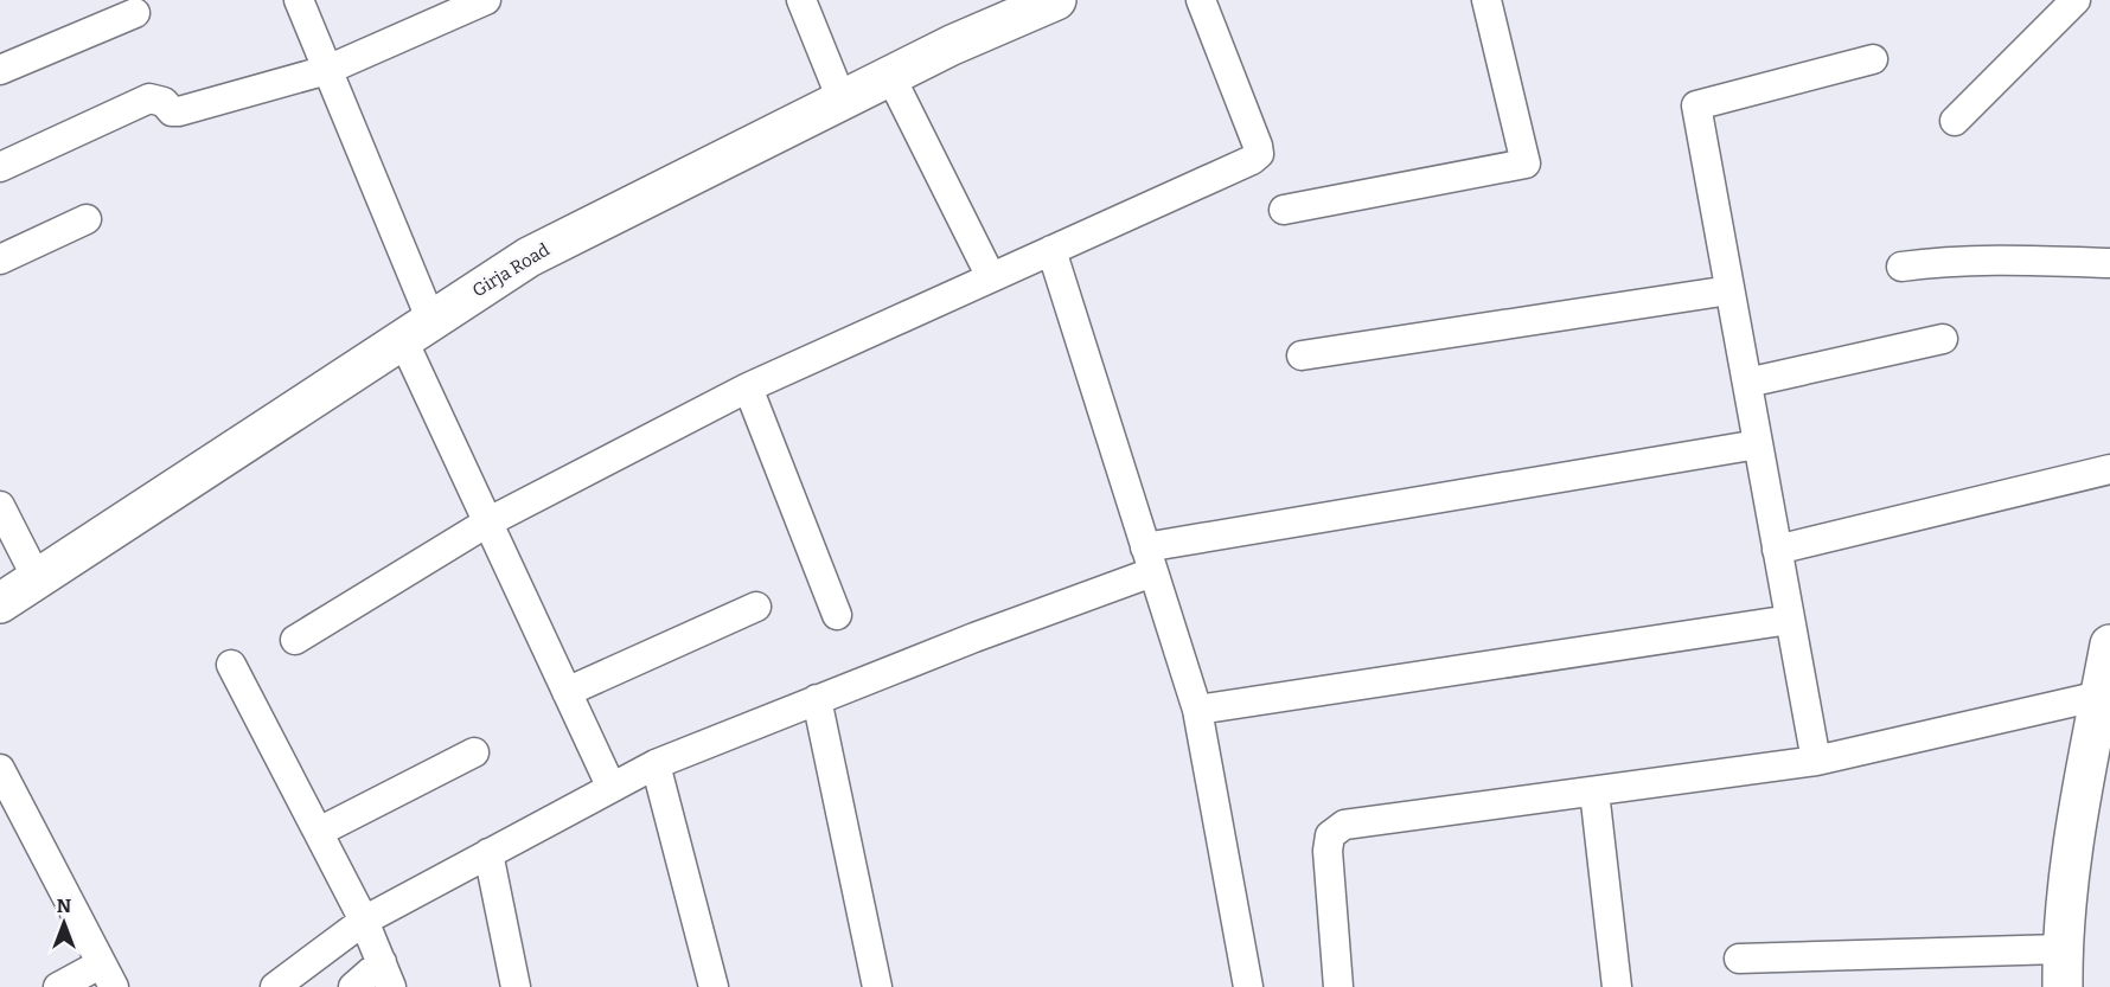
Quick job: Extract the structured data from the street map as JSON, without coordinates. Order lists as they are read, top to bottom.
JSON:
{
  "streets": {
    "main road": ["Girja Road"]
  },
  "north": "top"
}
